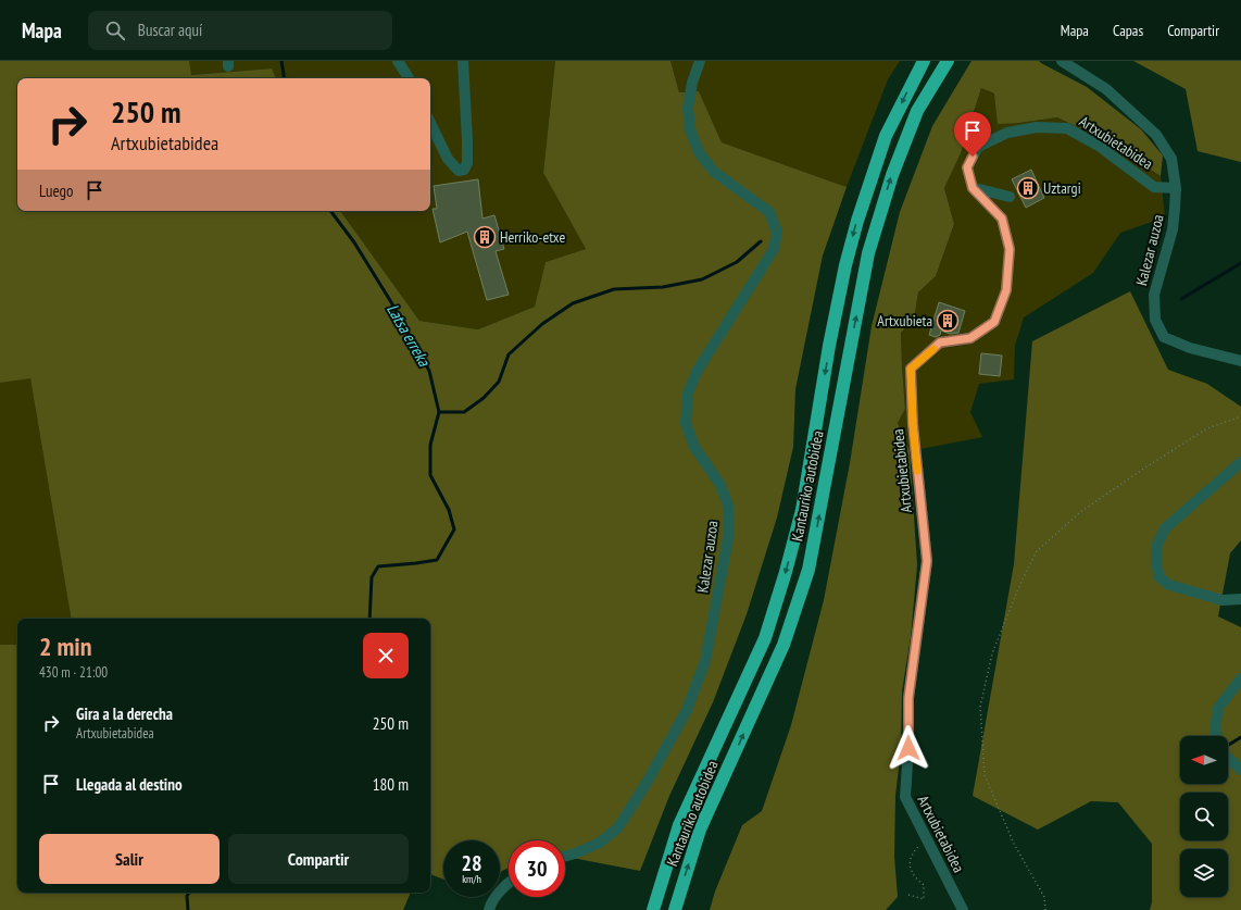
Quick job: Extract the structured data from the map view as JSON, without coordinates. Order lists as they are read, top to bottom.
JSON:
{
  "streets": {
    "highway": ["Kantauriko autobidea"],
    "street": ["Artxubietabidea", "Kalezar auzoa"]
  },
  "crossings": [
    ["Artxubietabidea", "Kalezar auzoa"]
  ],
  "water": ["Latsa erreka"],
  "places": {
    "building": ["Uztargi", "Herriko-etxe", "Artxubieta"]
  },
  "north": "left",
  "page": {
    "header": "Mapa",
    "search": "Buscar aquí",
    "nav": ["Mapa", "Capas", "Compartir"],
    "turn": ["250 m", "Artxubietabidea"],
    "then": "Luego",
    "heading": ["2 min", "430 m · 21:00"],
    "list": [
      {
        "name": "Gira a la derecha",
        "note": "Artxubietabidea",
        "value": "250 m"
      },
      {
        "name": "Llegada al destino",
        "value": "180 m"
      }
    ],
    "buttons": ["Salir", "Compartir"],
    "speed": "28 km/h",
    "limit": "30"
  }
}
